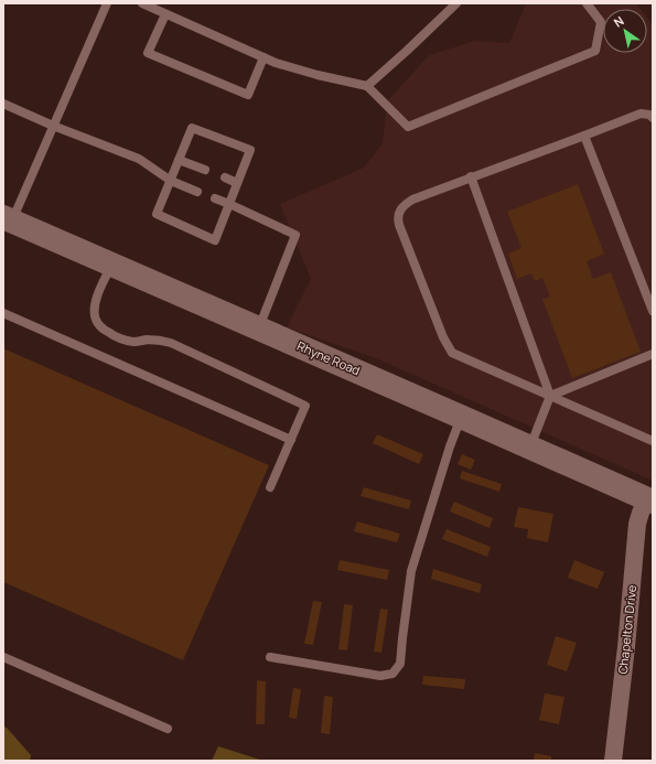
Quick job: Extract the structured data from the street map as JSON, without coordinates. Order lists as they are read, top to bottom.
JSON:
{
  "streets": {
    "street": ["Rhyne Road", "Chapelton Drive"]
  },
  "crossings": [
    ["Rhyne Road", "Chapelton Drive"]
  ],
  "north": "top left"
}
